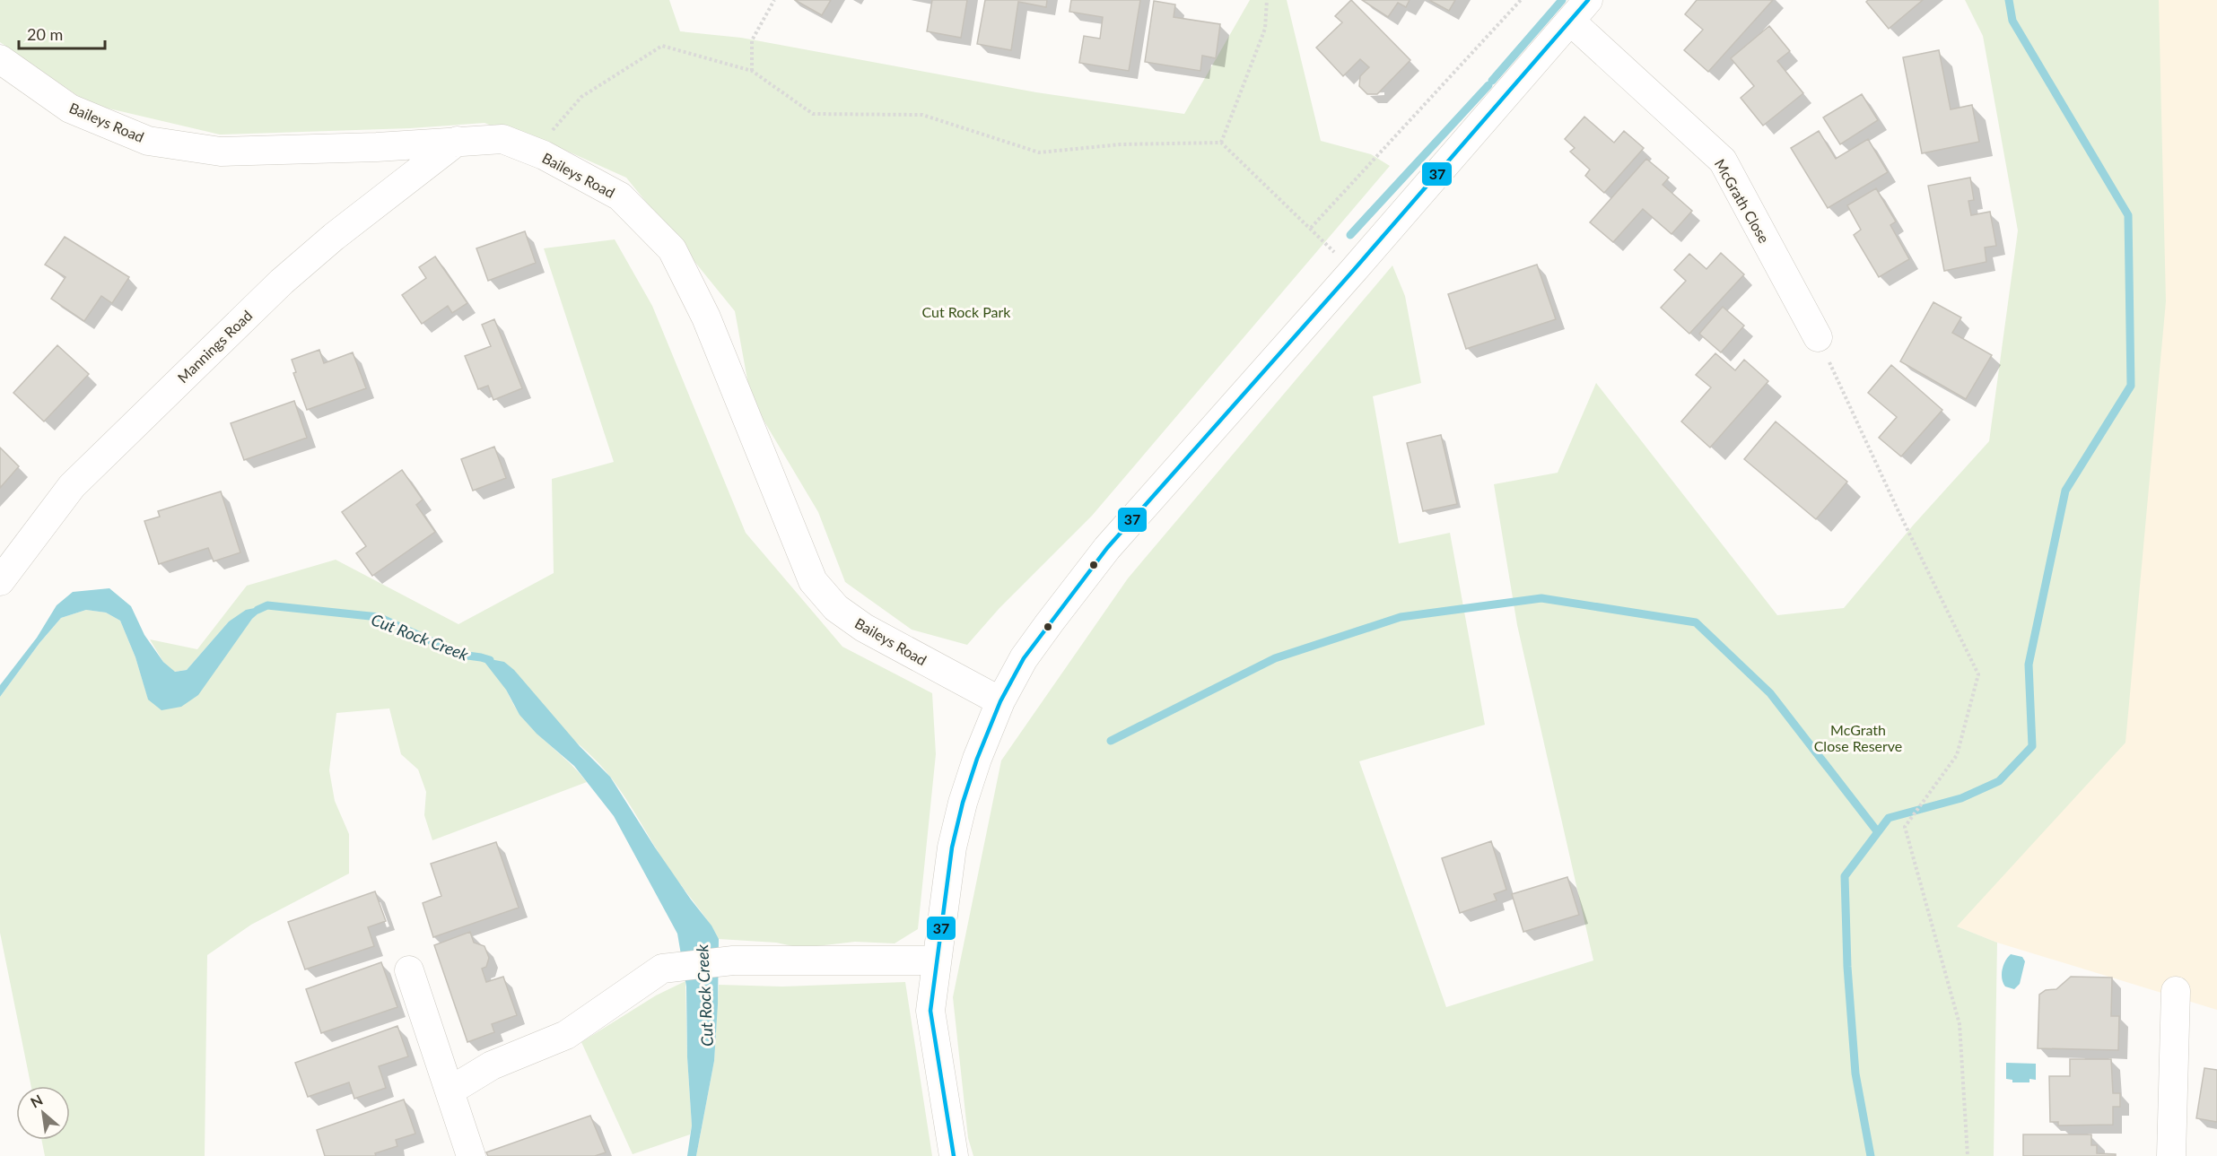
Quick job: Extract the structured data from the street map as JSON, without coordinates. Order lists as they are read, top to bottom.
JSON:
{
  "streets": {
    "street": ["Baileys Road", "McGrath Close", "Mannings Road"]
  },
  "crossings": [
    ["Baileys Road", "Mannings Road"]
  ],
  "water": ["Cut Rock Creek"],
  "parks": ["Cut Rock Park", "McGrath Close Reserve"],
  "lines": ["transit line 37"],
  "scale_bar": "20 m",
  "north": "top left"
}
